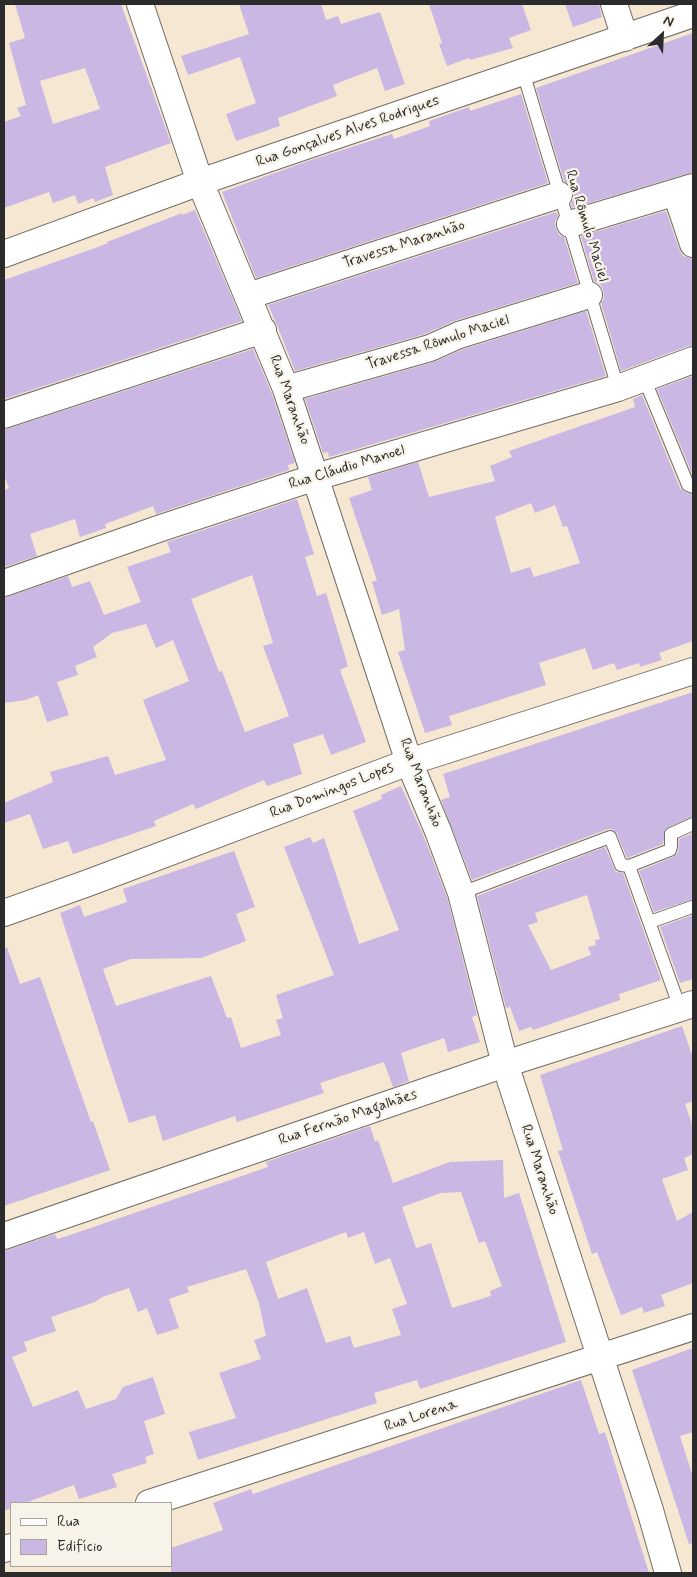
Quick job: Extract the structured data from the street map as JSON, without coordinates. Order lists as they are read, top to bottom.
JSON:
{
  "streets": {
    "street": [
      "Rua Gonçalves Alves Rodrigues",
      "Travessa Maranhão",
      "Travessa Rômulo Maciel",
      "Rua Maranhão",
      "Rua Cláudio Manoel",
      "Rua Domingos Lopes",
      "Rua Fernão Magalhães",
      "Rua Lorena"
    ],
    "lane": ["Rua Rômulo Maciel"]
  },
  "crossings": [
    ["Rua Gonçalves Alves Rodrigues", "Rua Rômulo Maciel"],
    ["Rua Gonçalves Alves Rodrigues", "Rua Maranhão"],
    ["Rua Rômulo Maciel", "Travessa Maranhão"],
    ["Rua Rômulo Maciel", "Travessa Rômulo Maciel"],
    ["Rua Rômulo Maciel", "Rua Cláudio Manoel"],
    ["Travessa Maranhão", "Rua Maranhão"],
    ["Travessa Rômulo Maciel", "Rua Maranhão"],
    ["Rua Maranhão", "Rua Cláudio Manoel"],
    ["Rua Maranhão", "Rua Domingos Lopes"],
    ["Rua Maranhão", "Rua Fernão Magalhães"],
    ["Rua Maranhão", "Rua Lorena"]
  ],
  "legend": ["Rua", "Edifício"],
  "north": "top right"
}
